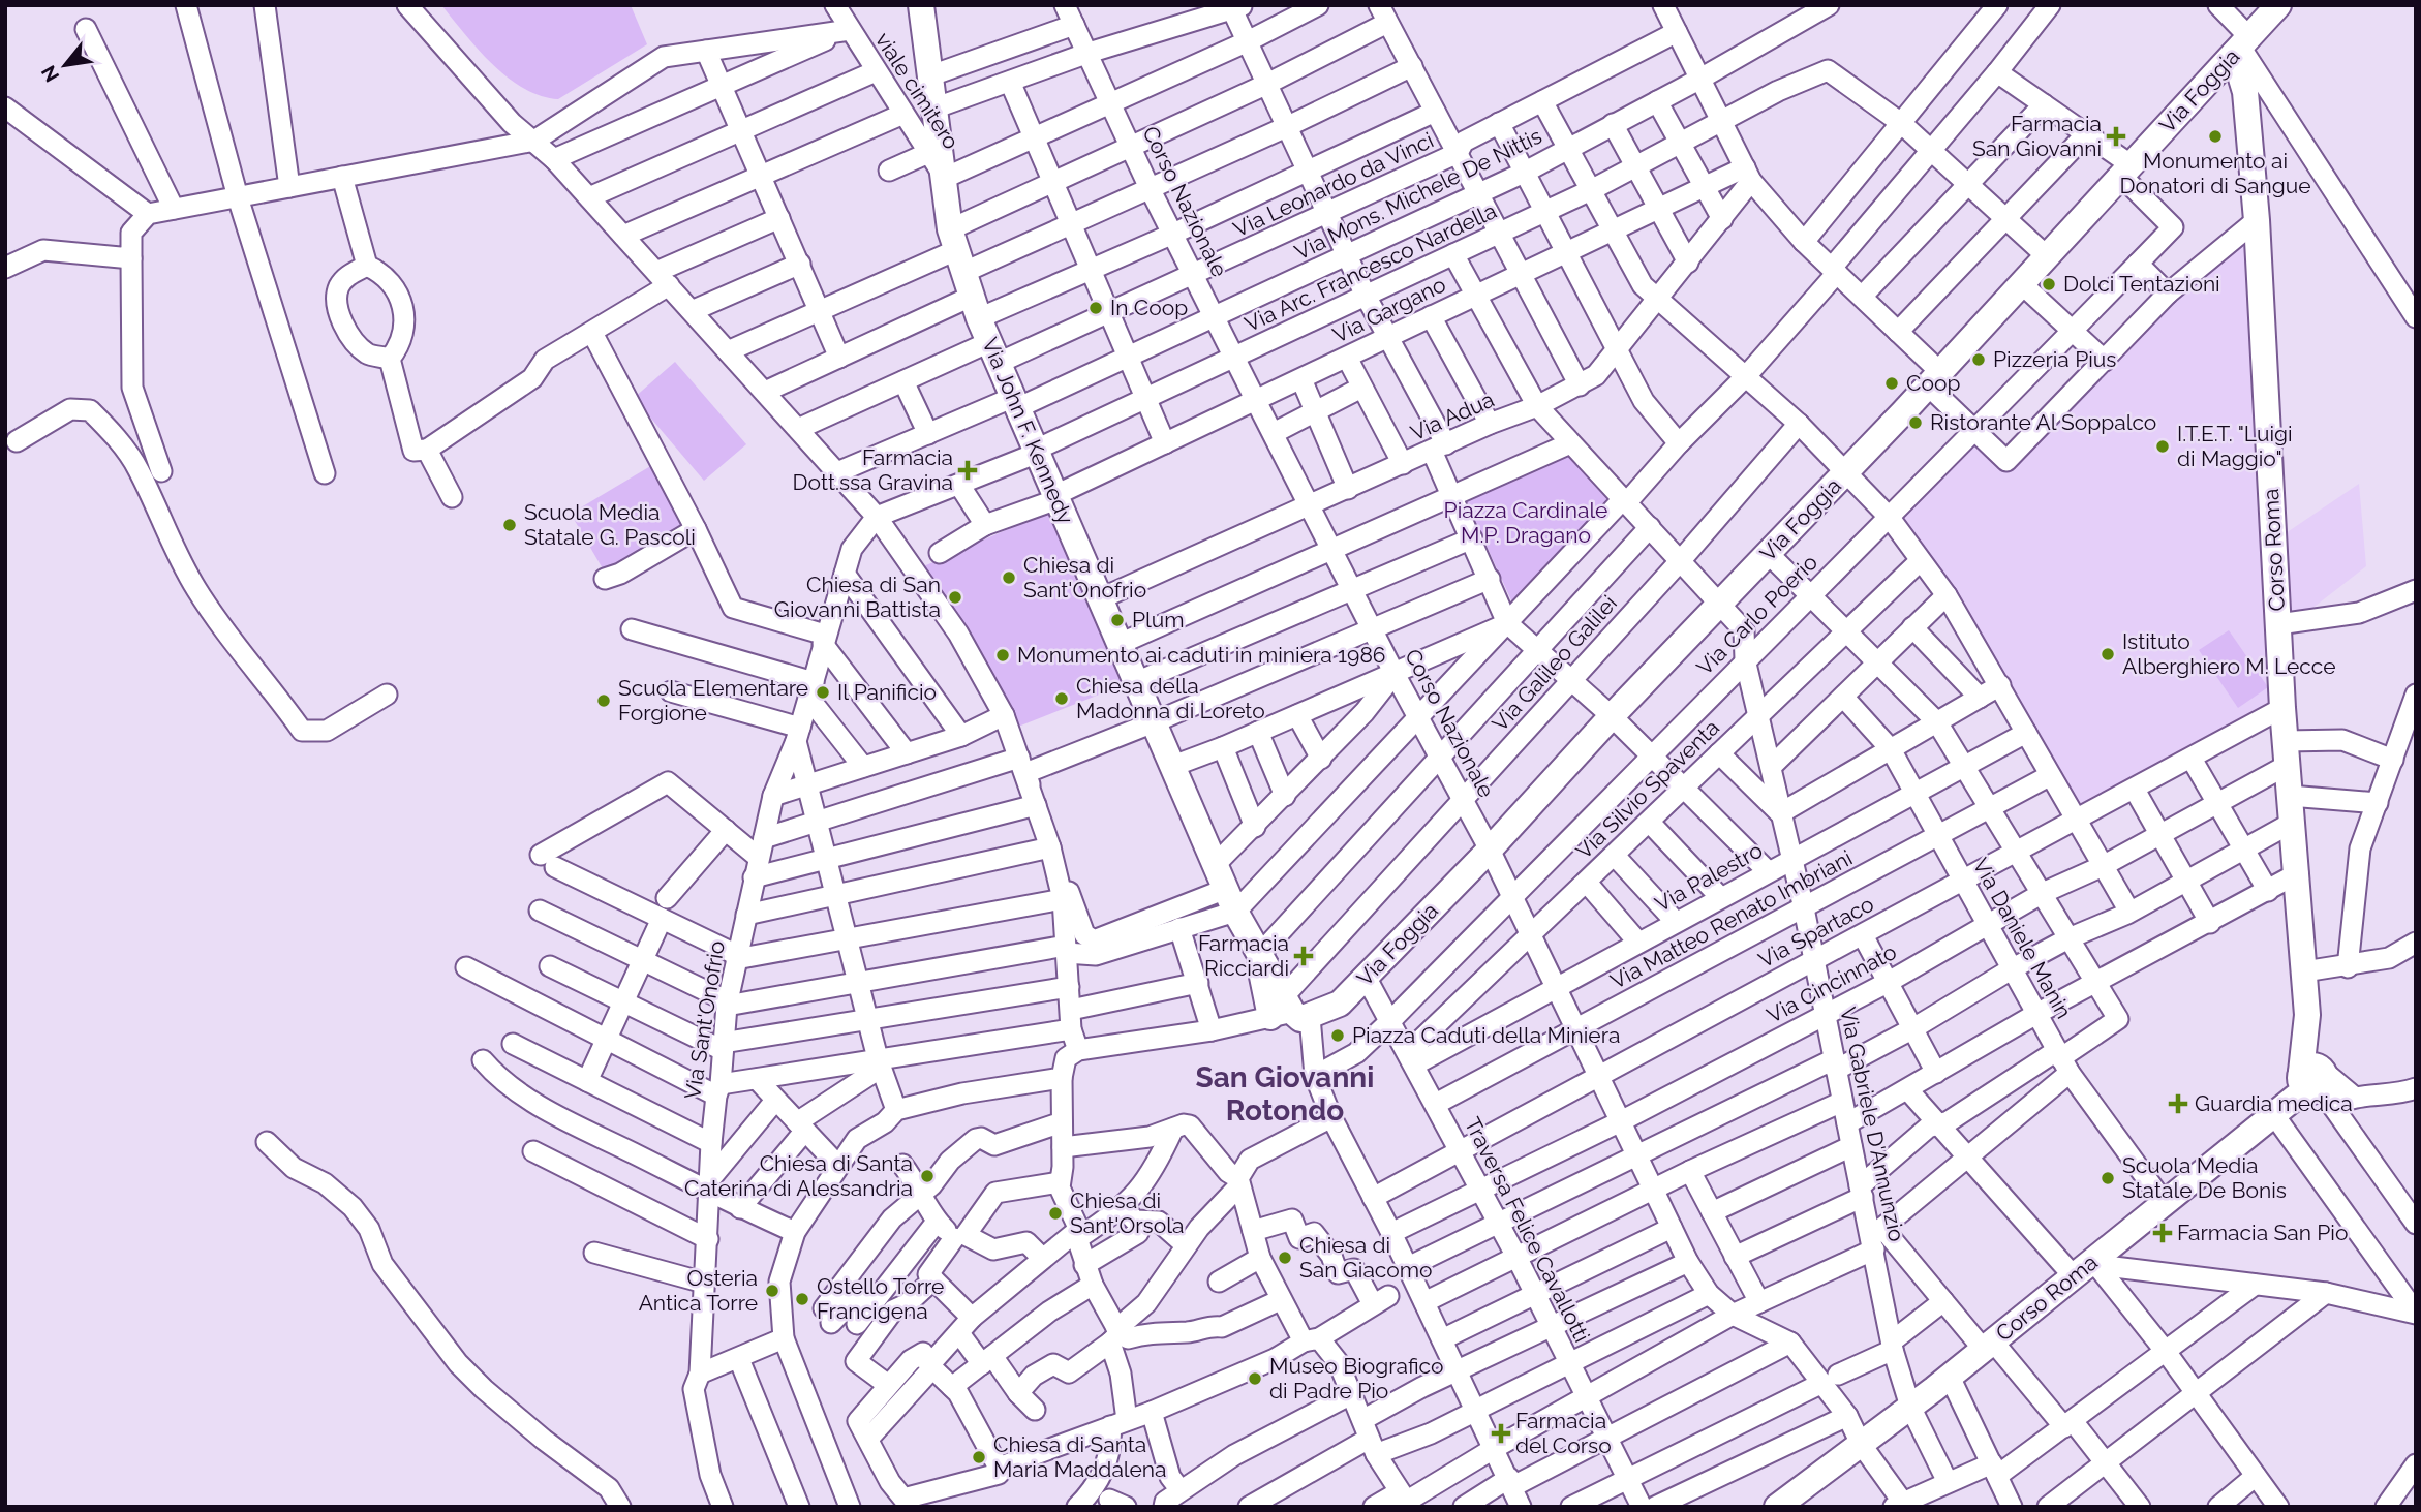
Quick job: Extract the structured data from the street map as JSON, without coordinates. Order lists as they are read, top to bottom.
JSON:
{
  "streets": {
    "main road": ["Via Foggia", "Via John F. Kennedy", "Corso Roma"],
    "street": [
      "viale cimitero",
      "Via Leonardo da Vinci",
      "Via Mons. Michele De Nittis",
      "Corso Nazionale",
      "Via Arc. Francesco Nardella",
      "Via Gargano",
      "Via Adua",
      "Via Carlo Poerio",
      "Via Galileo Galilei",
      "Via Silvio Spaventa",
      "Via Palestro",
      "Via Matteo Renato Imbriani",
      "Via Spartaco",
      "Via Daniele Manin",
      "Via Cincinnato",
      "Via Sant'Onofrio",
      "Via Gabriele D'Annunzio",
      "Traversa Felice Cavallotti"
    ]
  },
  "crossings": [
    ["viale cimitero", "Via John F. Kennedy"],
    ["Via Foggia", "Corso Nazionale"],
    ["Via Foggia", "Via John F. Kennedy"],
    ["Via Foggia", "Corso Roma"],
    ["Via Foggia", "Via Carlo Poerio"],
    ["Via Foggia", "Via Galileo Galilei"],
    ["Via Foggia", "Via Gabriele D'Annunzio"],
    ["Via Foggia", "Traversa Felice Cavallotti"],
    ["Via Leonardo da Vinci", "Corso Nazionale"],
    ["Via Leonardo da Vinci", "Via John F. Kennedy"],
    ["Via Mons. Michele De Nittis", "Corso Nazionale"],
    ["Via Mons. Michele De Nittis", "Via John F. Kennedy"],
    ["Corso Nazionale", "Via Arc. Francesco Nardella"],
    ["Corso Nazionale", "Via Gargano"],
    ["Corso Nazionale", "Via Adua"],
    ["Corso Nazionale", "Via Carlo Poerio"],
    ["Corso Nazionale", "Via Galileo Galilei"],
    ["Corso Nazionale", "Via Silvio Spaventa"],
    ["Corso Nazionale", "Via Palestro"],
    ["Corso Nazionale", "Via Matteo Renato Imbriani"],
    ["Corso Nazionale", "Via Spartaco"],
    ["Corso Nazionale", "Via Cincinnato"],
    ["Via Arc. Francesco Nardella", "Via John F. Kennedy"],
    ["Via Arc. Francesco Nardella", "Via Sant'Onofrio"],
    ["Via Arc. Francesco Nardella", "Via Gabriele D'Annunzio"],
    ["Via Gargano", "Via Adua"],
    ["Via Gargano", "Via John F. Kennedy"],
    ["Via Gargano", "Via Gabriele D'Annunzio"],
    ["Via Adua", "Via John F. Kennedy"],
    ["Via Adua", "Via Gabriele D'Annunzio"],
    ["Via John F. Kennedy", "Via Galileo Galilei"],
    ["Corso Roma", "Via Spartaco"],
    ["Corso Roma", "Via Daniele Manin"],
    ["Corso Roma", "Via Cincinnato"],
    ["Corso Roma", "Via Gabriele D'Annunzio"],
    ["Via Carlo Poerio", "Via Gabriele D'Annunzio"],
    ["Via Carlo Poerio", "Traversa Felice Cavallotti"],
    ["Via Galileo Galilei", "Via Gabriele D'Annunzio"],
    ["Via Silvio Spaventa", "Via Palestro"],
    ["Via Silvio Spaventa", "Via Gabriele D'Annunzio"],
    ["Via Silvio Spaventa", "Traversa Felice Cavallotti"],
    ["Via Palestro", "Via Daniele Manin"],
    ["Via Palestro", "Via Gabriele D'Annunzio"],
    ["Via Palestro", "Traversa Felice Cavallotti"],
    ["Via Matteo Renato Imbriani", "Via Daniele Manin"],
    ["Via Matteo Renato Imbriani", "Via Gabriele D'Annunzio"],
    ["Via Matteo Renato Imbriani", "Traversa Felice Cavallotti"],
    ["Via Spartaco", "Via Daniele Manin"],
    ["Via Spartaco", "Via Gabriele D'Annunzio"],
    ["Via Spartaco", "Traversa Felice Cavallotti"],
    ["Via Daniele Manin", "Via Cincinnato"],
    ["Via Cincinnato", "Via Gabriele D'Annunzio"],
    ["Via Cincinnato", "Traversa Felice Cavallotti"]
  ],
  "districts": ["San Giovanni Rotondo"],
  "parks": ["Piazza Cardinale M.P. Dragano"],
  "places": {
    "health": [
      "Farmacia San Giovanni",
      "Farmacia Dott.ssa Gravina",
      "Farmacia Ricciardi",
      "Guardia medica",
      "Farmacia San Pio",
      "Farmacia del Corso"
    ],
    "other": [
      "Monumento ai Donatori di Sangue",
      "Dolci Tentazioni",
      "In Coop",
      "Pizzeria Pius",
      "Coop",
      "Ristorante Al Soppalco",
      "I.T.E.T. \"Luigi di Maggio\"",
      "Scuola Media Statale G. Pascoli",
      "Chiesa di Sant'Onofrio",
      "Chiesa di San Giovanni Battista",
      "Plum",
      "Istituto Alberghiero M. Lecce",
      "Monumento ai caduti in miniera 1986",
      "Il Panificio",
      "Chiesa della Madonna di Loreto",
      "Scuola Elementare Forgione",
      "Piazza Caduti della Miniera",
      "Chiesa di Santa Caterina di Alessandria",
      "Scuola Media Statale De Bonis",
      "Chiesa di Sant'Orsola",
      "Chiesa di San Giacomo",
      "Osteria Antica Torre",
      "Ostello Torre Francigena",
      "Museo Biografico di Padre Pio",
      "Chiesa di Santa Maria Maddalena"
    ]
  },
  "north": "bottom left"
}
